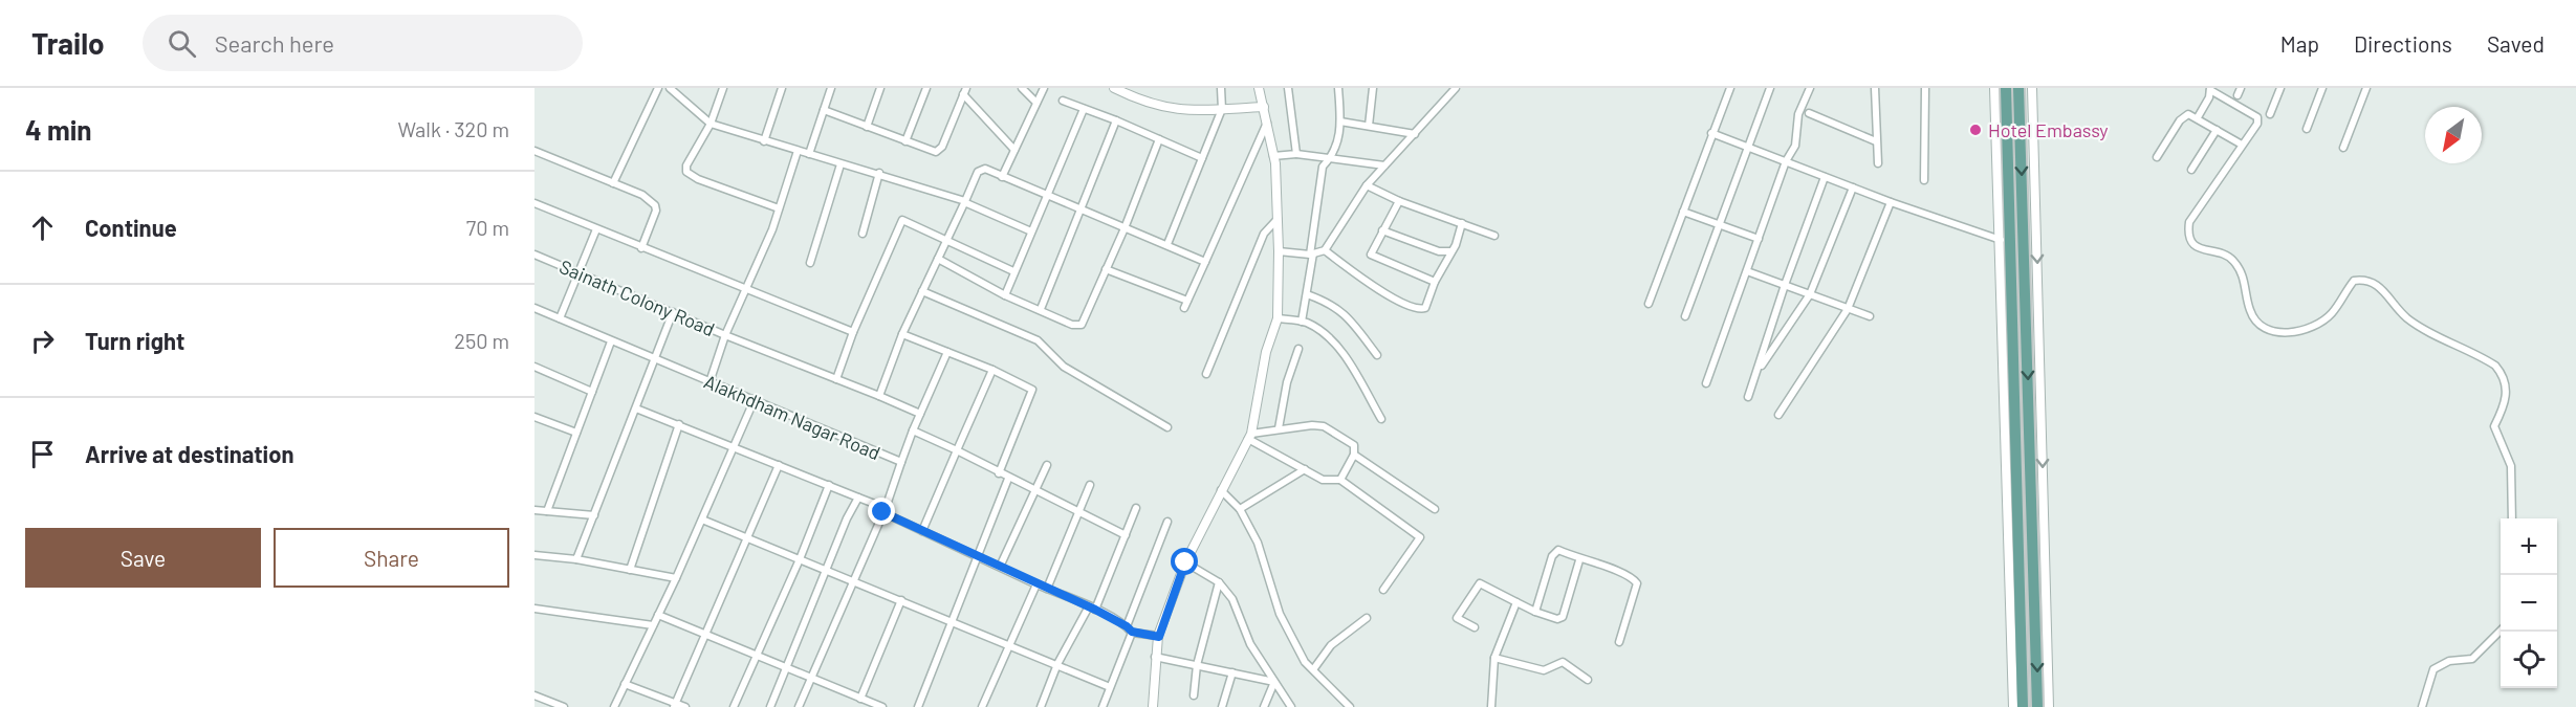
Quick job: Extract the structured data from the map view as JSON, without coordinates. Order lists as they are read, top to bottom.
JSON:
{
  "streets": {
    "street": ["Sainath Colony Road", "Alakhdham Nagar Road"]
  },
  "places": ["Hotel Embassy"],
  "north": "bottom left",
  "page": {
    "header": "Trailo",
    "search": "Search here",
    "nav": ["Map", "Directions", "Saved"],
    "heading": ["4 min", "Walk · 320 m"],
    "list": [
      ["Continue", "70 m"],
      ["Turn right", "250 m"],
      "Arrive at destination"
    ],
    "buttons": ["Save", "Share"],
    "map_buttons": ["+", "−"]
  }
}
